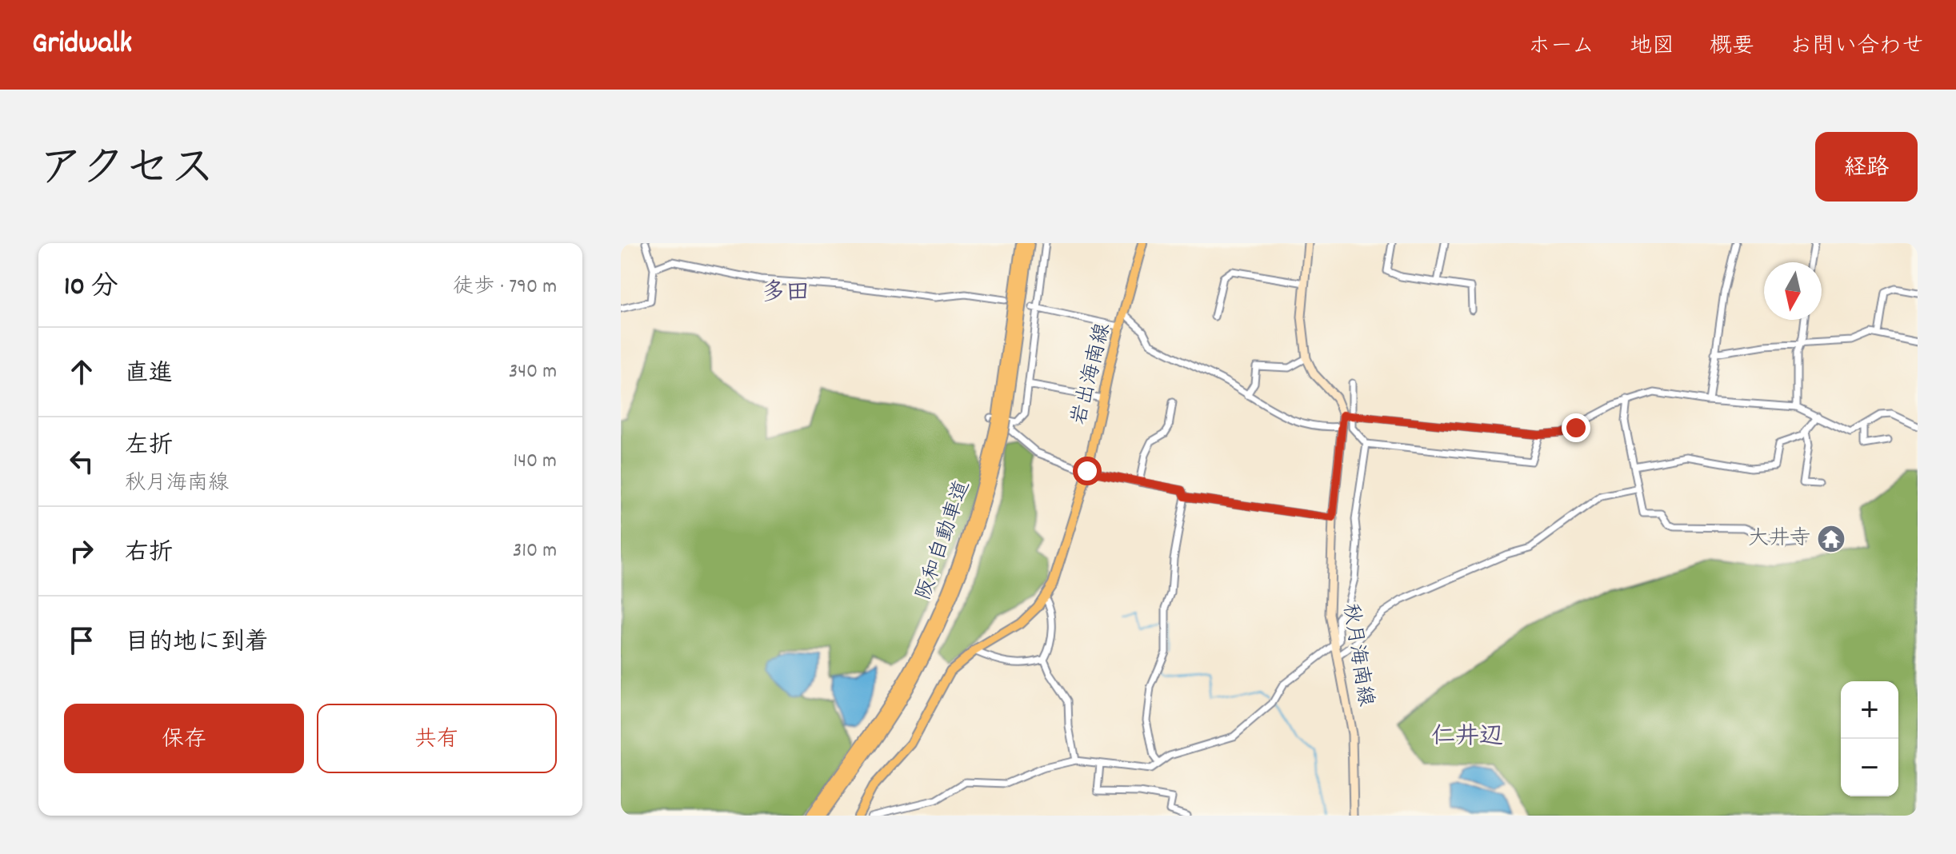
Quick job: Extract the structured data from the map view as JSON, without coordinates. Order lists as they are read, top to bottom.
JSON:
{
  "streets": {
    "highway": ["阪和自動車道"],
    "main road": ["岩出海南線", "秋月海南線"]
  },
  "districts": ["多田", "仁井辺"],
  "places": {
    "temple": ["大井寺"]
  },
  "north": "bottom",
  "page": {
    "header": "Gridwalk",
    "nav": [
      "ホーム",
      "地図",
      "概要",
      "お問い合わせ"
    ],
    "title": "アクセス",
    "buttons": [
      "経路",
      ["保存", "共有"]
    ],
    "heading": ["10 分", "徒歩 · 790 m"],
    "list": [
      ["直進", "340 m"],
      ["左折", "秋月海南線", "140 m"],
      ["右折", "310 m"],
      "目的地に到着"
    ],
    "map_buttons": ["+", "−"]
  }
}
